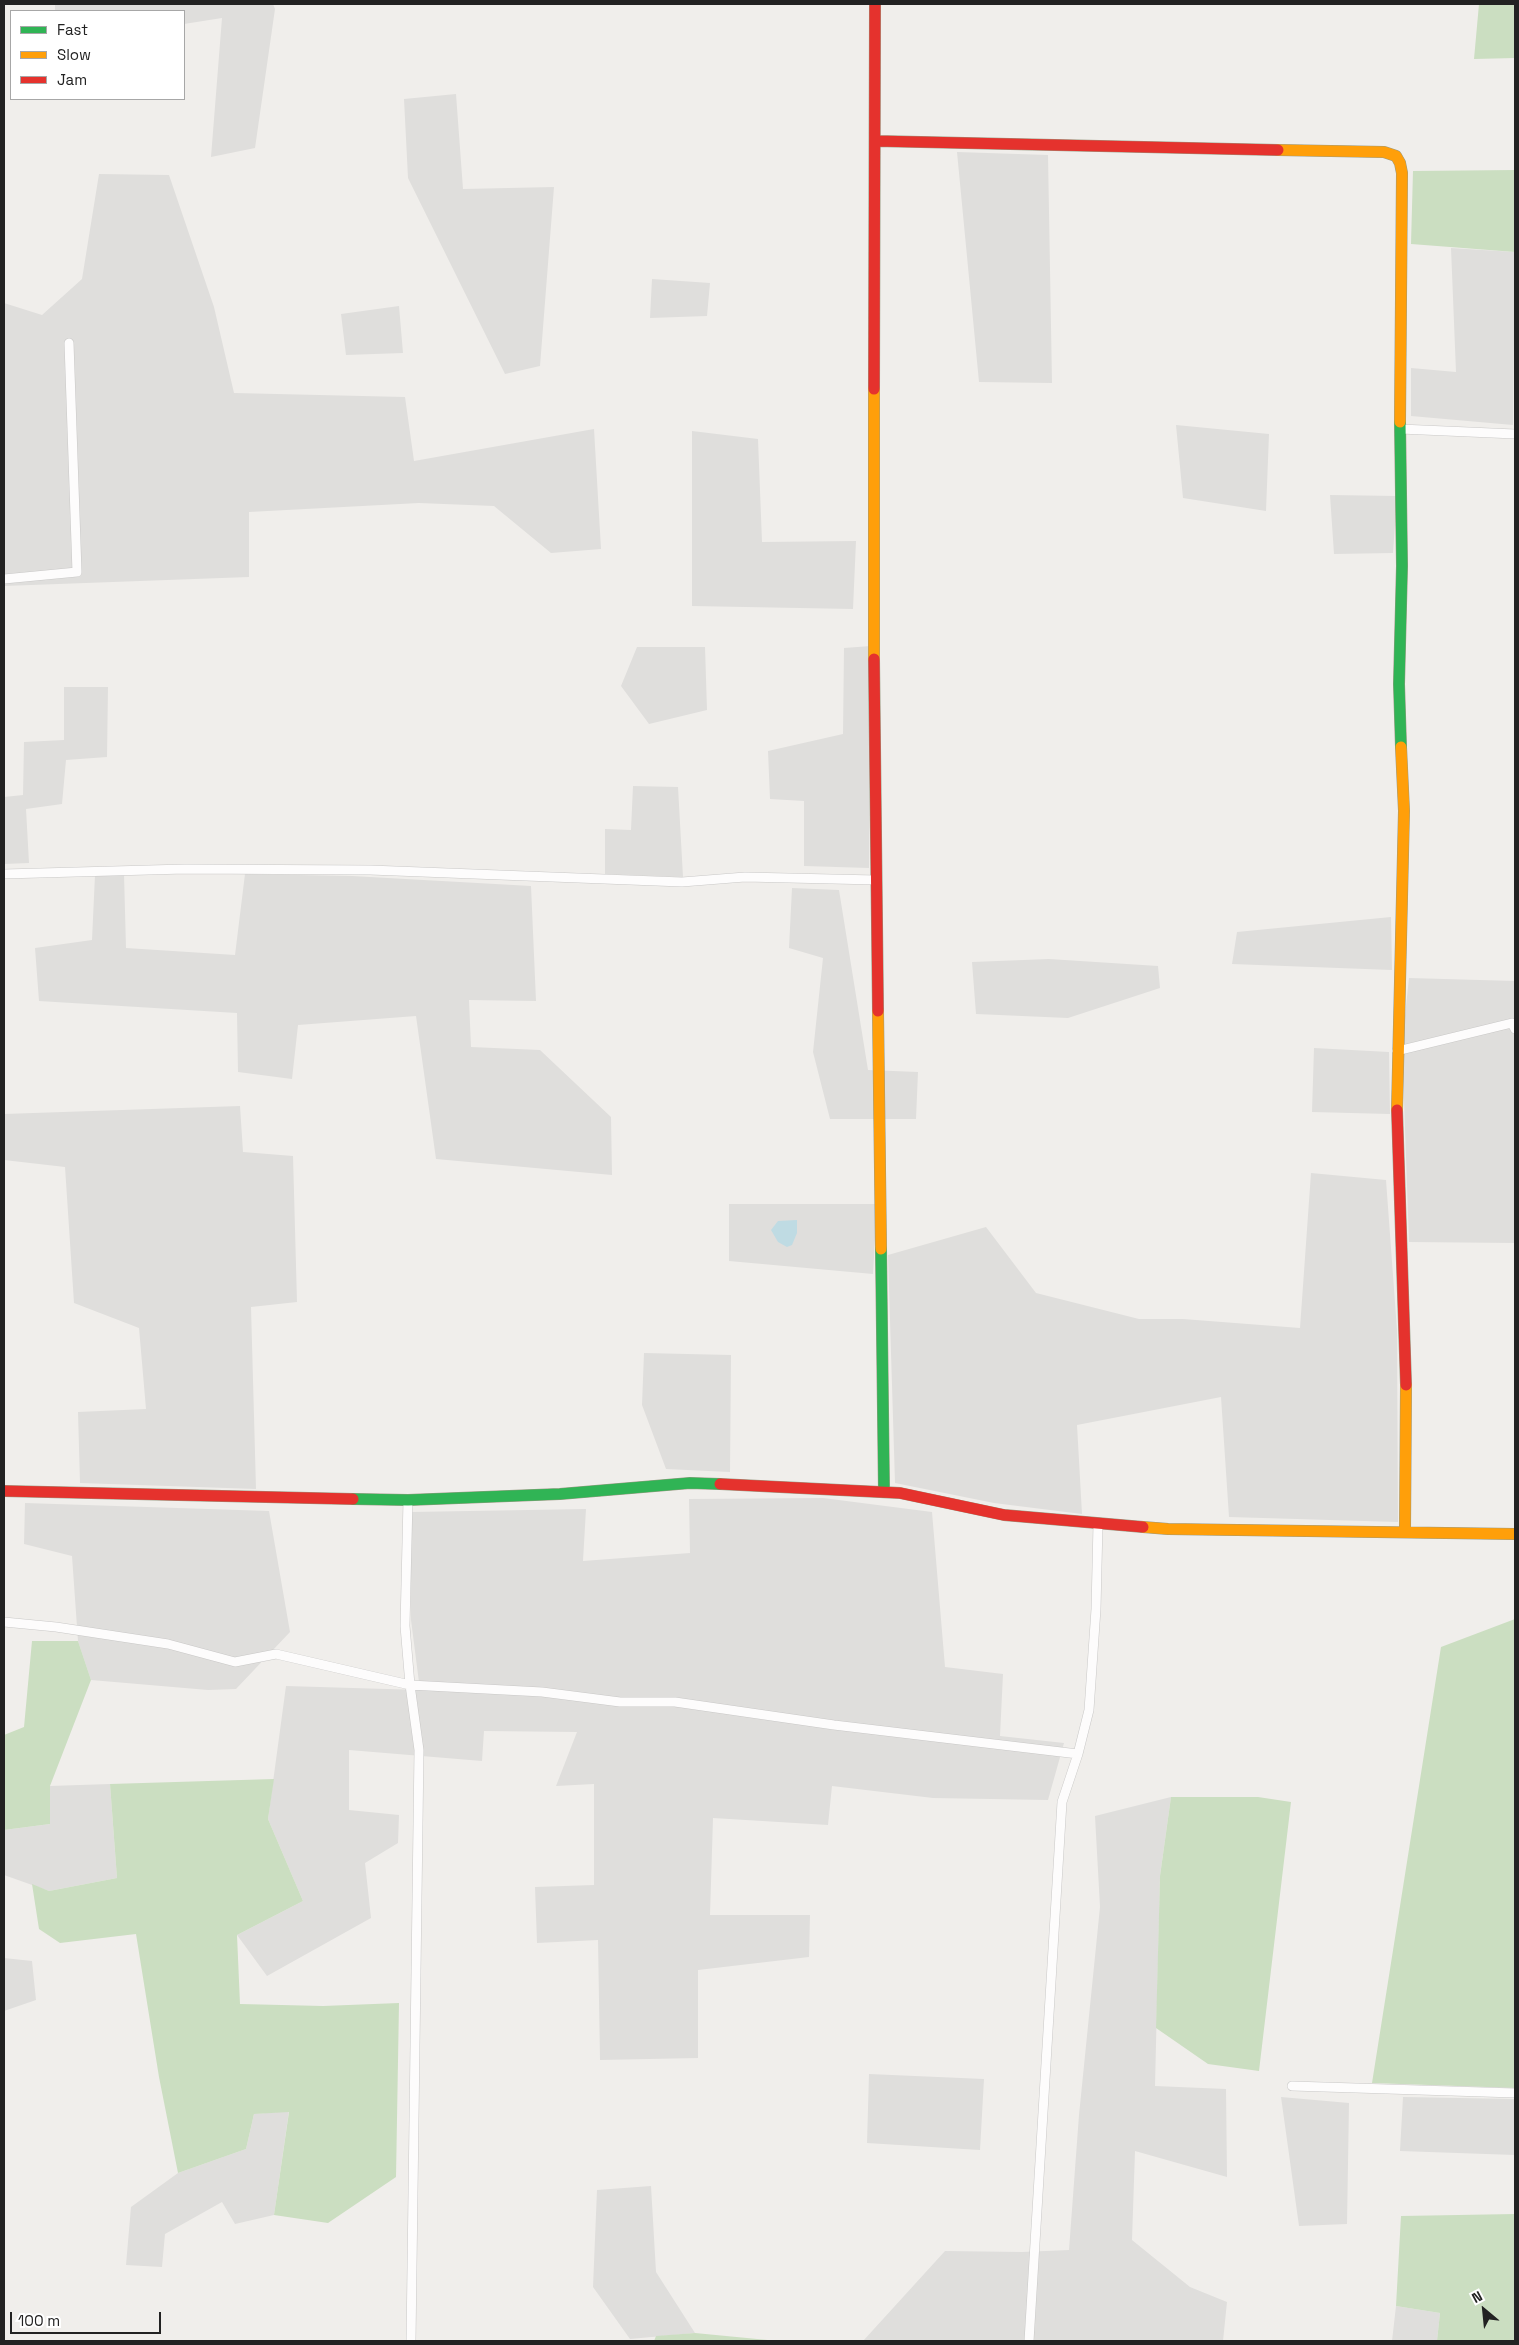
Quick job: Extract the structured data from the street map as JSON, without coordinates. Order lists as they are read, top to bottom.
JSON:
{
  "legend": ["Fast", "Slow", "Jam"],
  "scale_bar": "100 m",
  "north": "top left"
}
